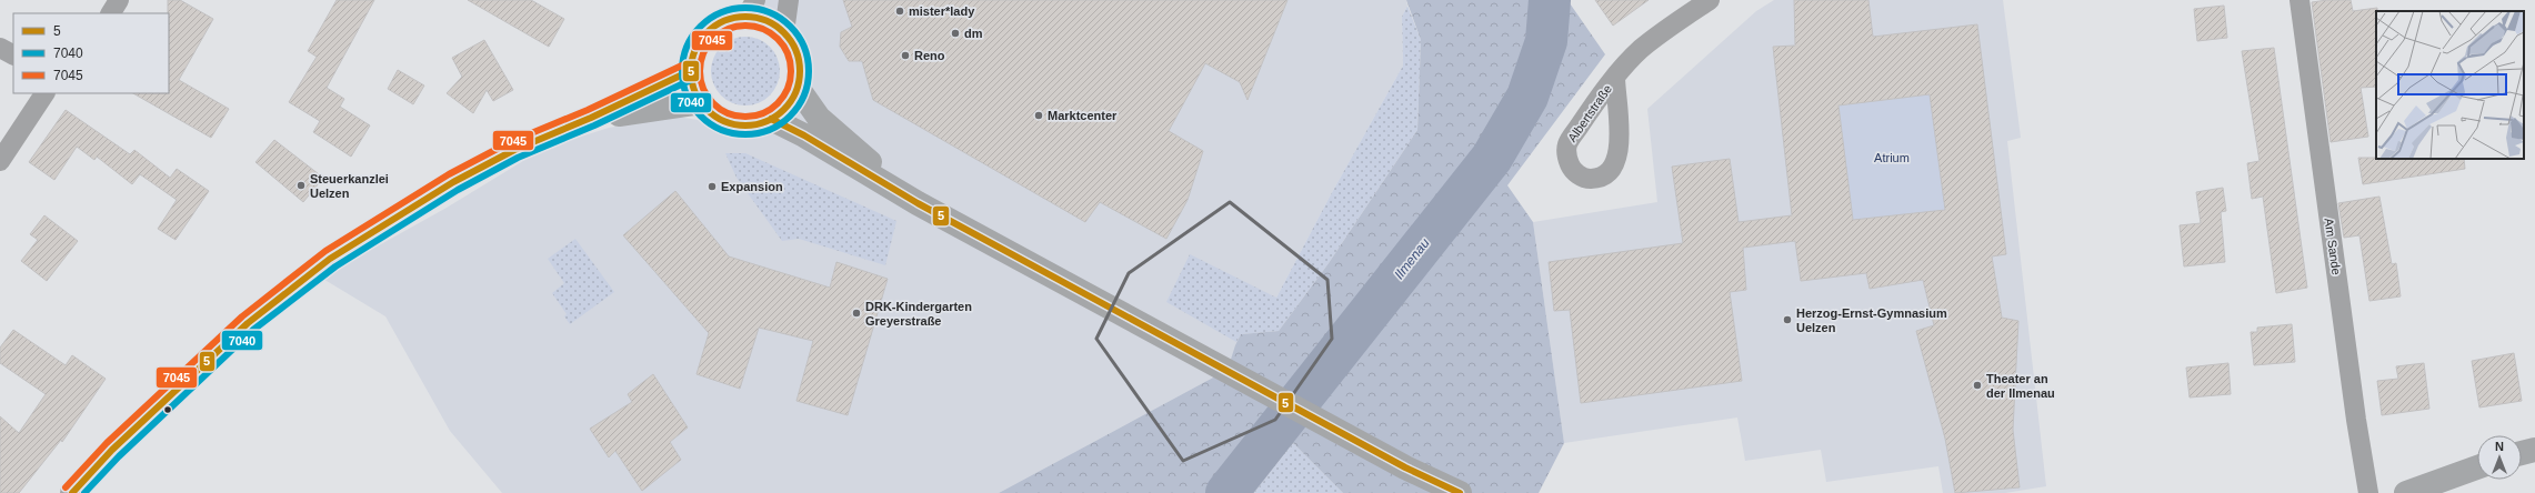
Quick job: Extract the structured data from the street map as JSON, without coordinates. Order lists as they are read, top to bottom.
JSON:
{
  "streets": {
    "street": ["Albertstraße", "Am Sande"]
  },
  "water": ["Ilmenau"],
  "parks": ["Atrium"],
  "places": [
    "mister*lady",
    "dm",
    "Reno",
    "Marktcenter",
    "Steuerkanzlei Uelzen",
    "Expansion",
    "DRK-Kindergarten Greyerstraße",
    "Herzog-Ernst-Gymnasium Uelzen",
    "Theater an der Ilmenau"
  ],
  "lines": ["transit line 7040", "transit line 5", "transit line 7045"],
  "legend": ["5", "7040", "7045"],
  "north": "top"
}
